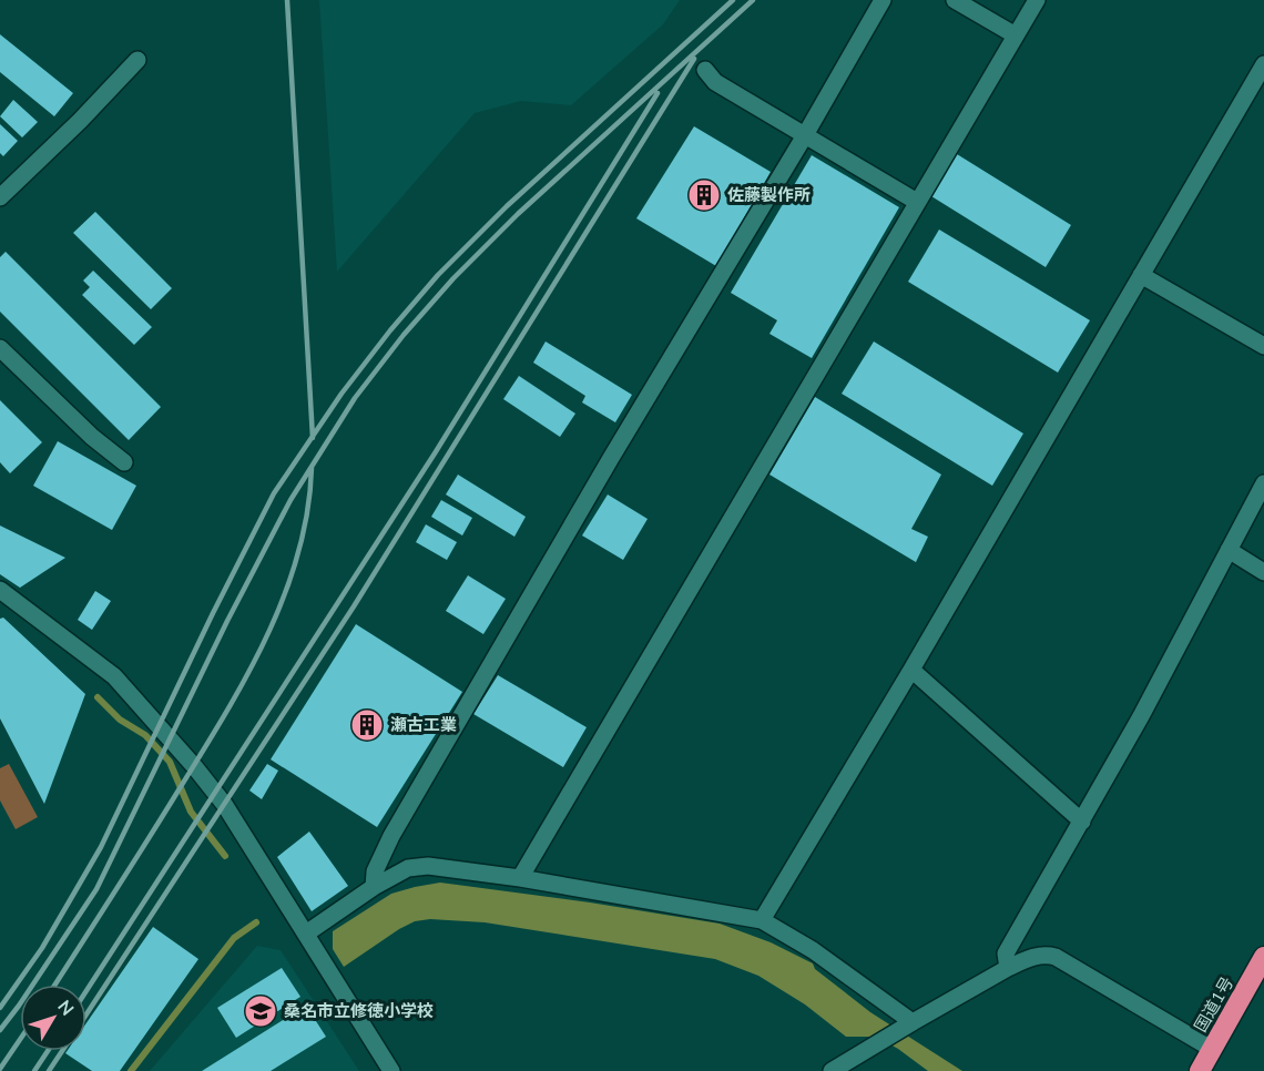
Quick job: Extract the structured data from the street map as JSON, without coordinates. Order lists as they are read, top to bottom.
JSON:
{
  "streets": {
    "highway": ["国道1号"]
  },
  "places": {
    "building": ["佐藤製作所", "瀬古工業"],
    "school or university": ["桑名市立修徳小学校"]
  },
  "north": "top right"
}
